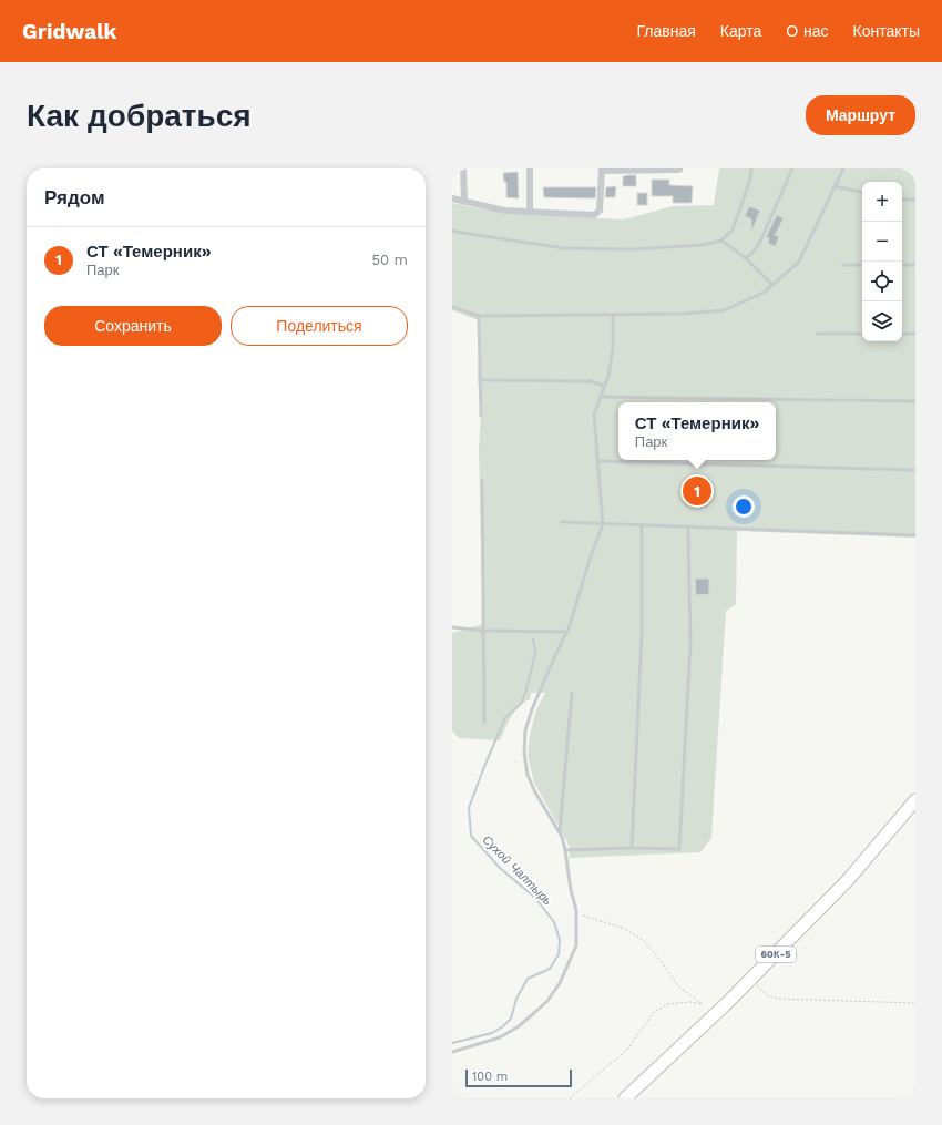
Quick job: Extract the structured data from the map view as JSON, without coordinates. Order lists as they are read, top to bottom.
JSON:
{
  "streets": {
    "highway": ["60К-5"]
  },
  "water": ["Сухой Чалтырь"],
  "scale_bar": "100 m",
  "page": {
    "header": "Gridwalk",
    "nav": [
      "Главная",
      "Карта",
      "О нас",
      "Контакты"
    ],
    "buttons": [
      "Маршрут",
      ["Сохранить", "Поделиться"]
    ],
    "title": "Как добраться",
    "heading": "Рядом",
    "map_buttons": ["+", "−"],
    "list": [
      {
        "mark": "1",
        "name": "СТ «Темерник»",
        "note": "Парк",
        "value": "50 m"
      }
    ],
    "popup": ["СТ «Темерник»", "Парк"],
    "pins": "1",
    "scale": "100 m"
  }
}
